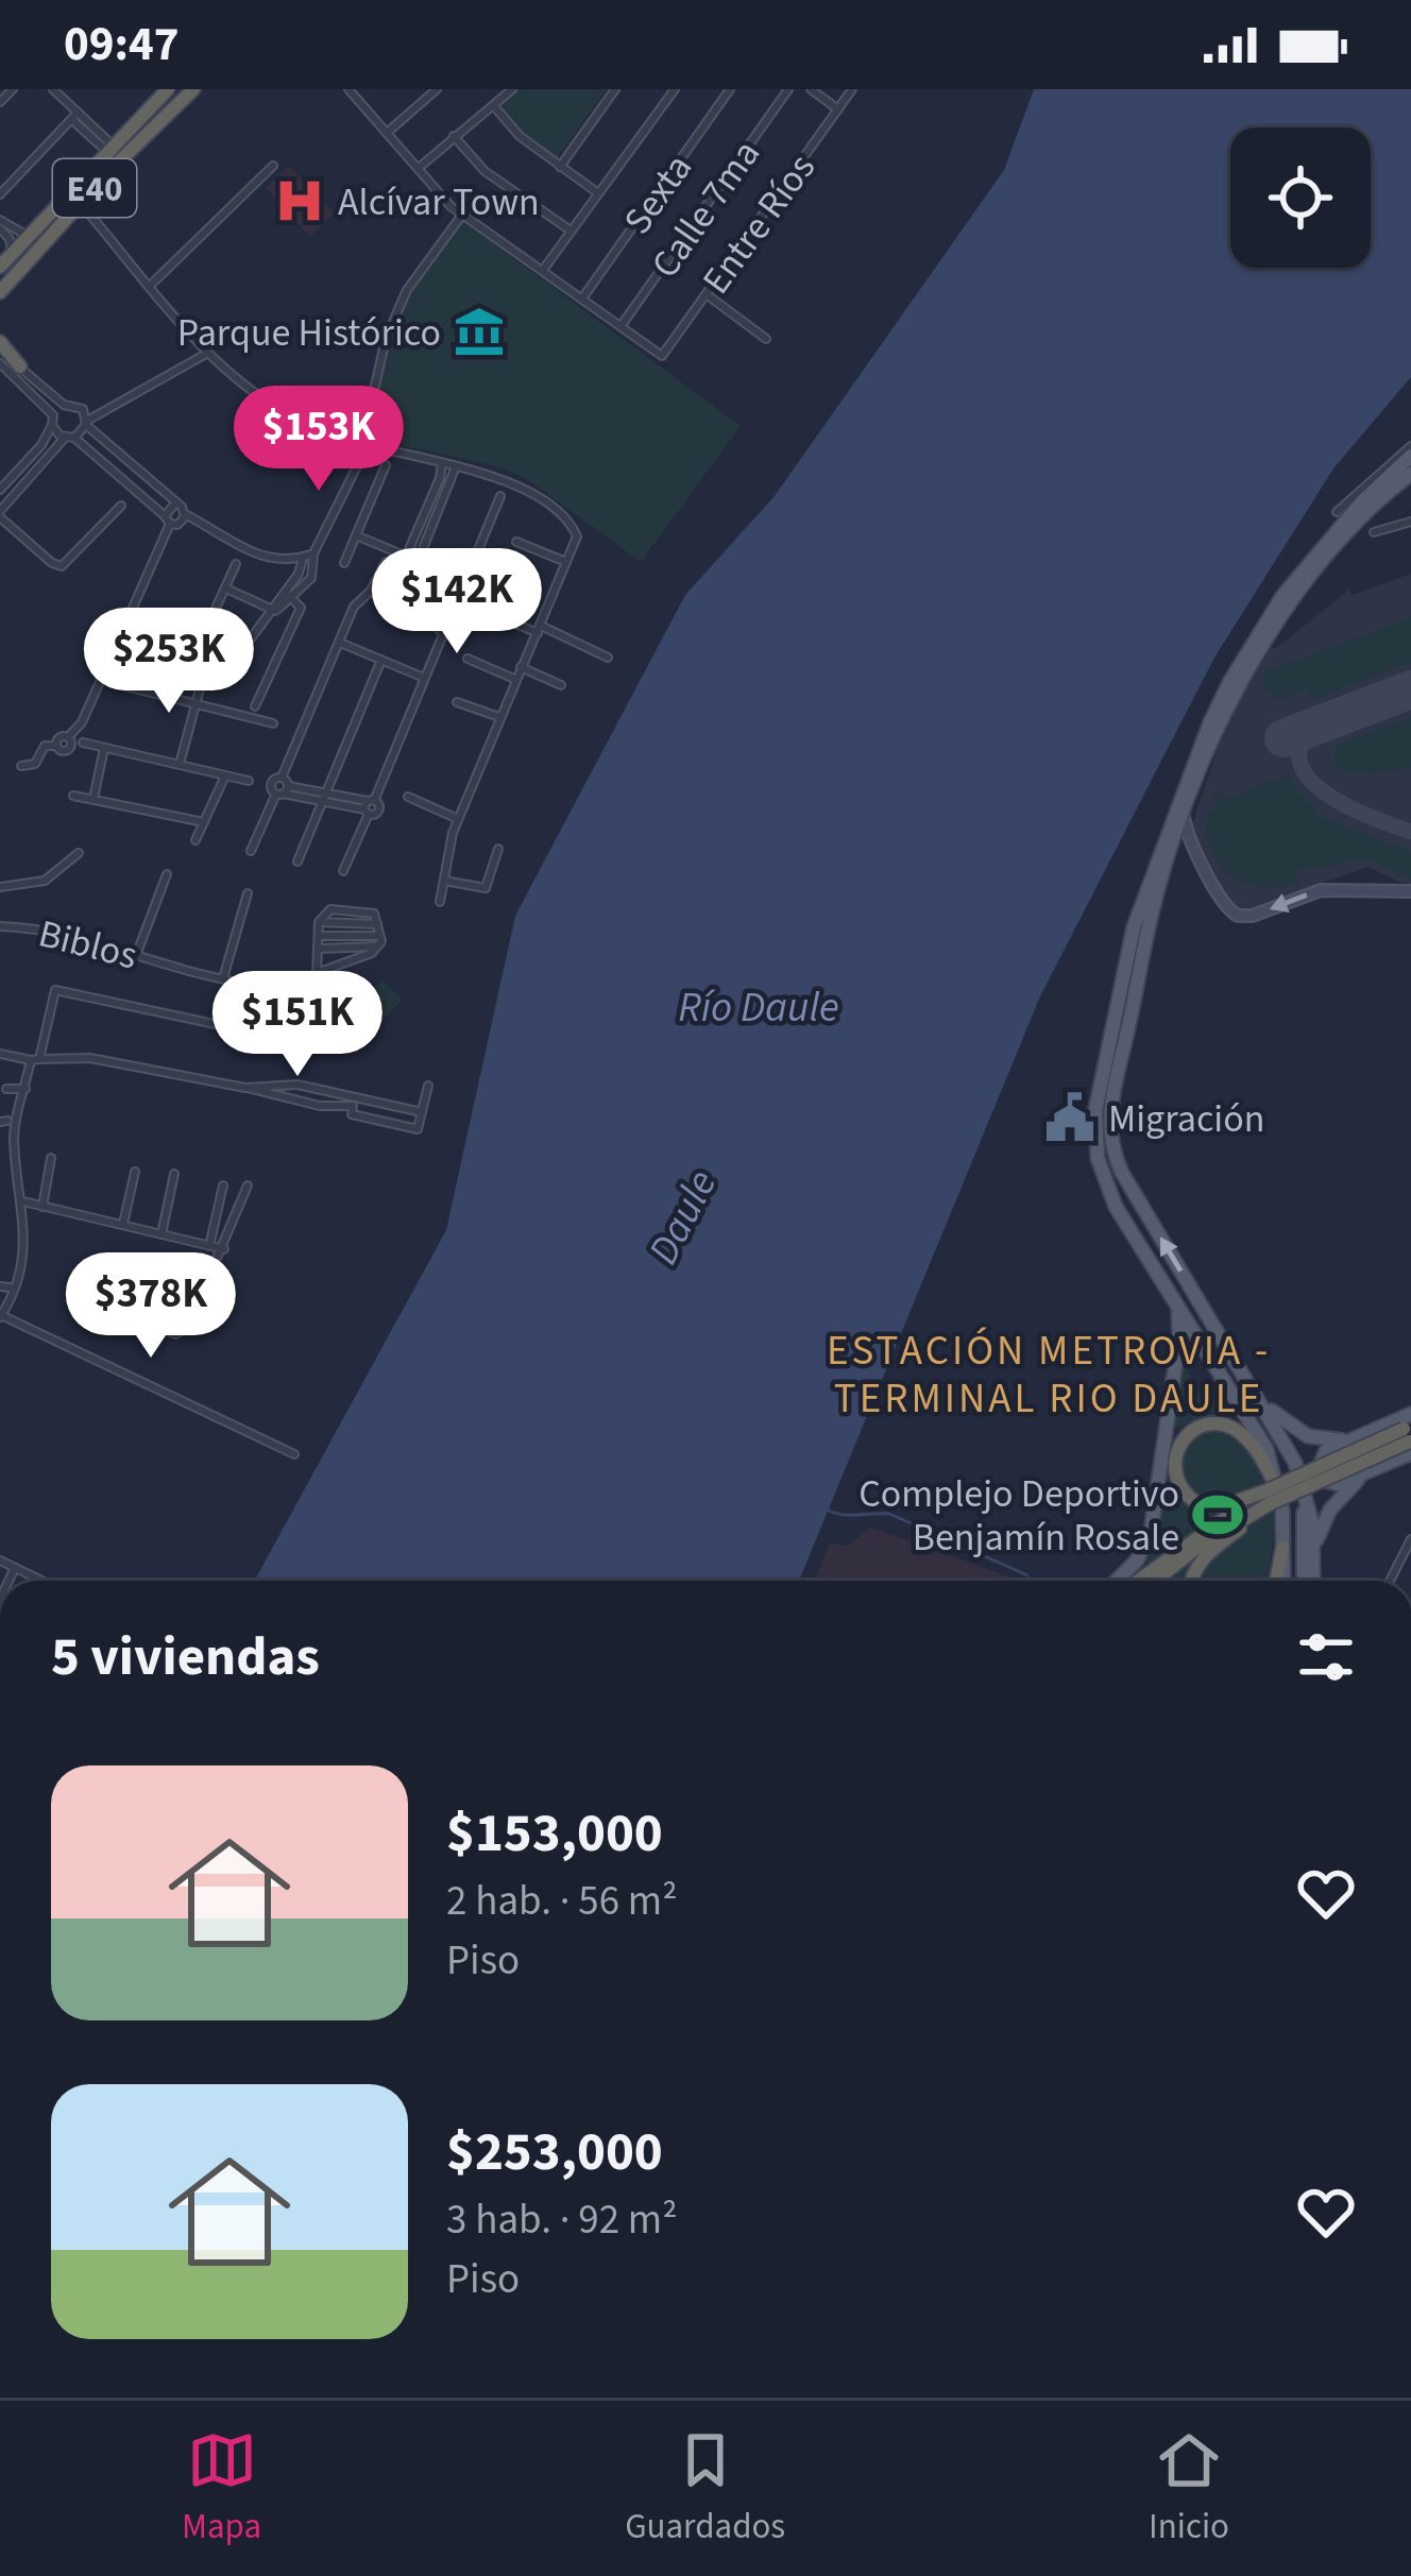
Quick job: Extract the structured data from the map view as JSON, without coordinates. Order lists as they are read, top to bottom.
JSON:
{
  "streets": {
    "highway": ["E40"],
    "street": [
      "Sexta",
      "Calle 7ma",
      "Entre Ríos",
      "Biblos"
    ]
  },
  "crossings": [
    ["Calle 7ma", "Entre Ríos"]
  ],
  "districts": ["ESTACIÓN METROVIA - TERMINAL RIO DAULE"],
  "water": ["Río Daule", "Daule"],
  "places": {
    "hospital": ["Alcívar Town"],
    "museum": ["Parque Histórico"],
    "public building": ["Migración"],
    "sports": ["Complejo Deportivo Benjamín Rosale"]
  },
  "page": {
    "status": "09:47",
    "price": [
      "$153K",
      "$142K",
      "$253K",
      "$151K",
      "$378K"
    ],
    "heading": "5 viviendas",
    "list": [
      {
        "name": "$153,000",
        "note": "2 hab. · 56 m² · Piso"
      },
      {
        "name": "$253,000",
        "note": "3 hab. · 92 m² · Piso"
      }
    ],
    "tabs": ["Mapa", "Guardados", "Inicio"]
  }
}
